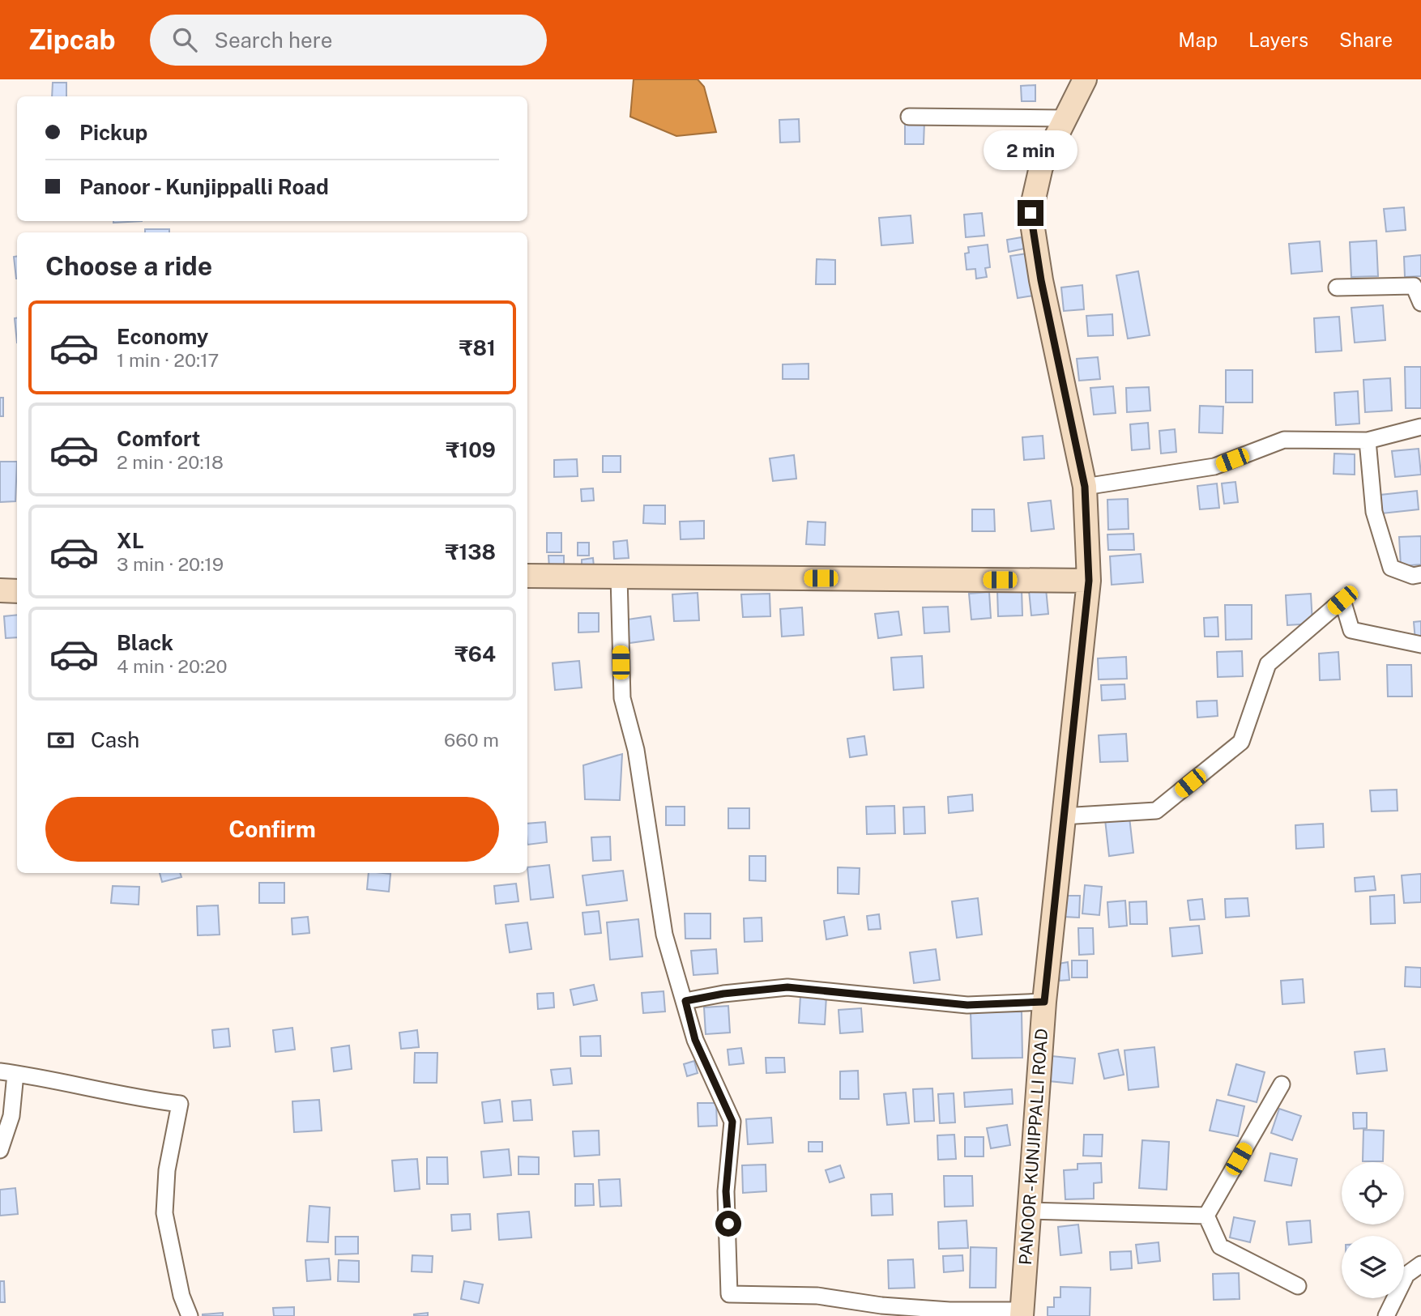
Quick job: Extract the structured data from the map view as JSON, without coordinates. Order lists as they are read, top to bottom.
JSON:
{
  "streets": {
    "main road": ["PANOOR - KUNJIPPALLI ROAD"]
  },
  "page": {
    "header": "Zipcab",
    "search": "Search here",
    "nav": ["Map", "Layers", "Share"],
    "banner": ["Pickup", "Panoor - Kunjippalli Road"],
    "bubble": "2 min",
    "heading": "Choose a ride",
    "list": [
      {
        "name": "Economy",
        "note": "1 min · 20:17",
        "value": "₹81"
      },
      {
        "name": "Comfort",
        "note": "2 min · 20:18",
        "value": "₹109"
      },
      {
        "name": "XL",
        "note": "3 min · 20:19",
        "value": "₹138"
      },
      {
        "name": "Black",
        "note": "4 min · 20:20",
        "value": "₹64"
      }
    ],
    "pay": ["Cash", "660 m"],
    "buttons": "Confirm"
  }
}
